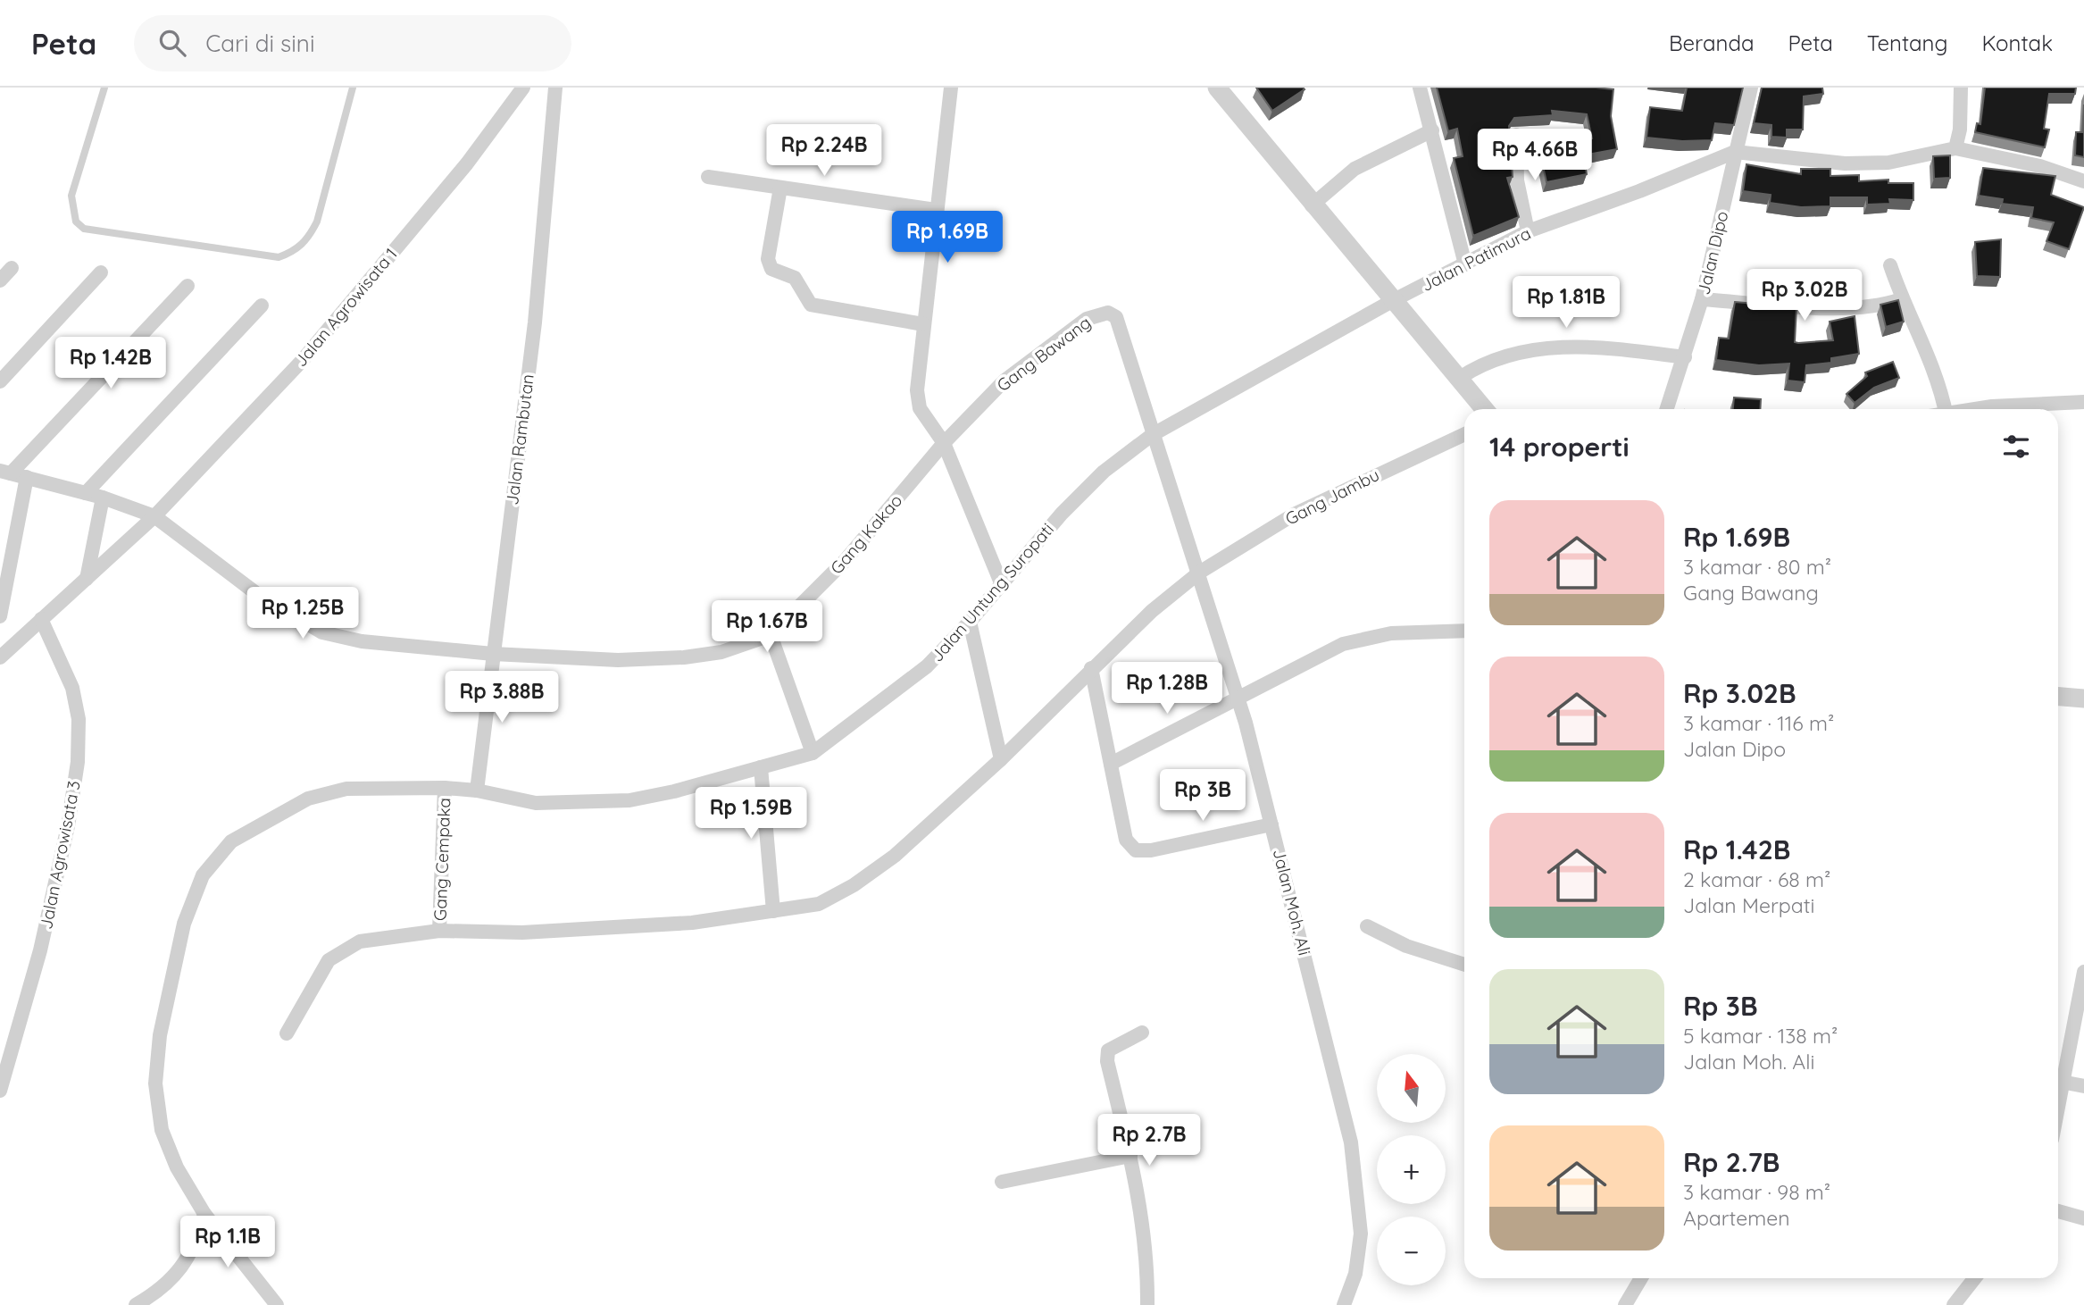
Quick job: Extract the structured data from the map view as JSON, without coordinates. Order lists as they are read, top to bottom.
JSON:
{
  "streets": {
    "street": [
      "Jalan Dipo",
      "Jalan Patimura",
      "Jalan Agrowisata 1",
      "Gang Bawang",
      "Jalan Rambutan",
      "Gang Jambu",
      "Gang Kakao",
      "Jalan Untung Suropati",
      "Jalan Agrowisata 3",
      "Gang Cempaka",
      "Jalan Moh. Ali"
    ]
  },
  "crossings": [
    ["Jalan Dipo", "Jalan Patimura"],
    ["Jalan Patimura", "Jalan Untung Suropati"],
    ["Jalan Agrowisata 1", "Gang Kakao"],
    ["Jalan Agrowisata 1", "Jalan Agrowisata 3"],
    ["Gang Bawang", "Gang Kakao"],
    ["Gang Bawang", "Jalan Untung Suropati"],
    ["Gang Bawang", "Jalan Moh. Ali"],
    ["Jalan Rambutan", "Gang Kakao"],
    ["Jalan Rambutan", "Jalan Untung Suropati"],
    ["Gang Jambu", "Gang Cempaka"],
    ["Gang Jambu", "Jalan Moh. Ali"],
    ["Jalan Untung Suropati", "Gang Cempaka"],
    ["Jalan Untung Suropati", "Jalan Moh. Ali"]
  ],
  "north": "top",
  "page": {
    "header": "Peta",
    "search": "Cari di sini",
    "nav": [
      "Beranda",
      "Peta",
      "Tentang",
      "Kontak"
    ],
    "price": [
      "Rp 2.24B",
      "Rp 4.66B",
      "Rp 1.69B",
      "Rp 3.02B",
      "Rp 1.81B",
      "Rp 1.42B",
      "Rp 1.25B",
      "Rp 1.67B",
      "Rp 1.28B",
      "Rp 3.88B",
      "Rp 3B",
      "Rp 1.59B",
      "Rp 2.7B",
      "Rp 1.1B"
    ],
    "heading": "14 properti",
    "list": [
      {
        "name": "Rp 1.69B",
        "note": "3 kamar · 80 m² · Gang Bawang"
      },
      {
        "name": "Rp 3.02B",
        "note": "3 kamar · 116 m² · Jalan Dipo"
      },
      {
        "name": "Rp 1.42B",
        "note": "2 kamar · 68 m² · Jalan Merpati"
      },
      {
        "name": "Rp 3B",
        "note": "5 kamar · 138 m² · Jalan Moh. Ali"
      },
      {
        "name": "Rp 2.7B",
        "note": "3 kamar · 98 m² · Apartemen"
      }
    ],
    "map_buttons": ["+", "−"]
  }
}
